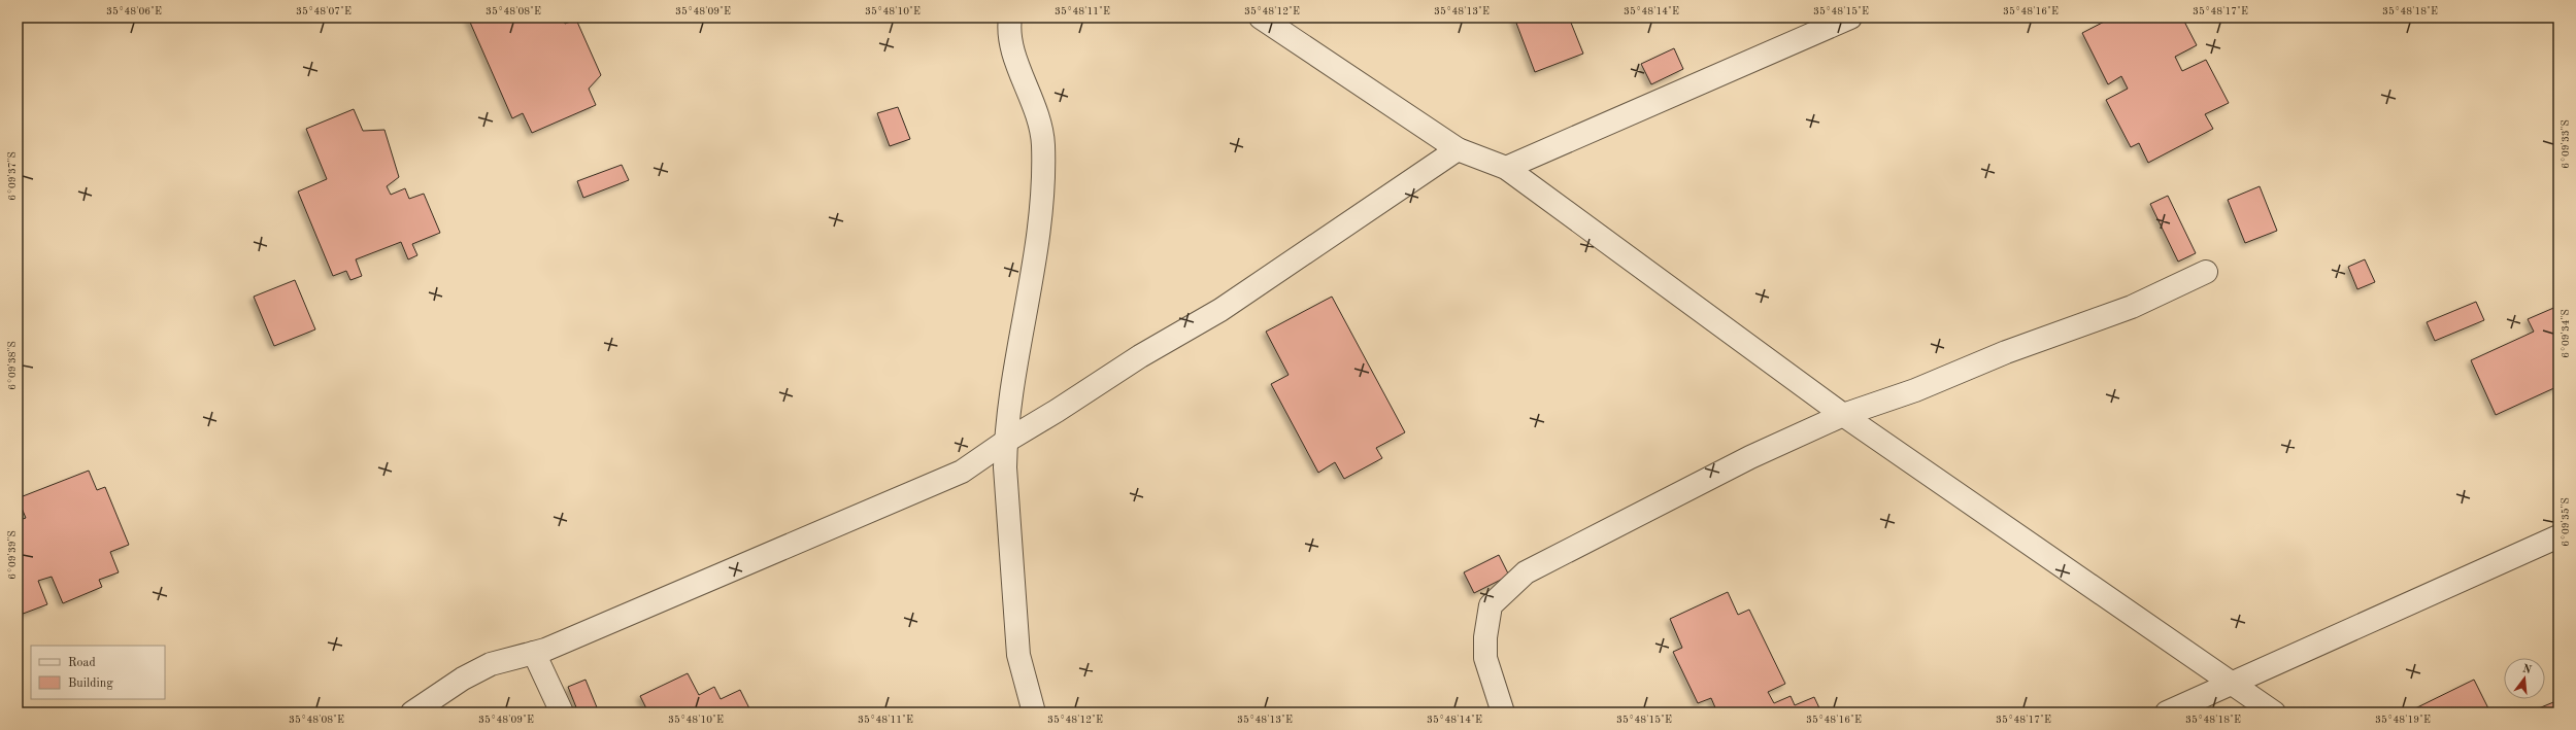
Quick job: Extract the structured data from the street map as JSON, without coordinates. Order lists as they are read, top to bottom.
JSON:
{
  "legend": ["Road", "Building"],
  "north": "top",
  "coordinates": [
    "35°48'06\"E",
    "35°48'07\"E",
    "35°48'08\"E",
    "35°48'09\"E",
    "35°48'10\"E",
    "35°48'11\"E",
    "35°48'12\"E",
    "35°48'13\"E",
    "35°48'14\"E",
    "35°48'15\"E",
    "35°48'16\"E",
    "35°48'17\"E",
    "35°48'18\"E",
    "6°09'33\"S",
    "6°09'37\"S",
    "6°09'34\"S",
    "6°09'38\"S",
    "6°09'35\"S",
    "6°09'39\"S",
    "35°48'19\"E"
  ]
}
